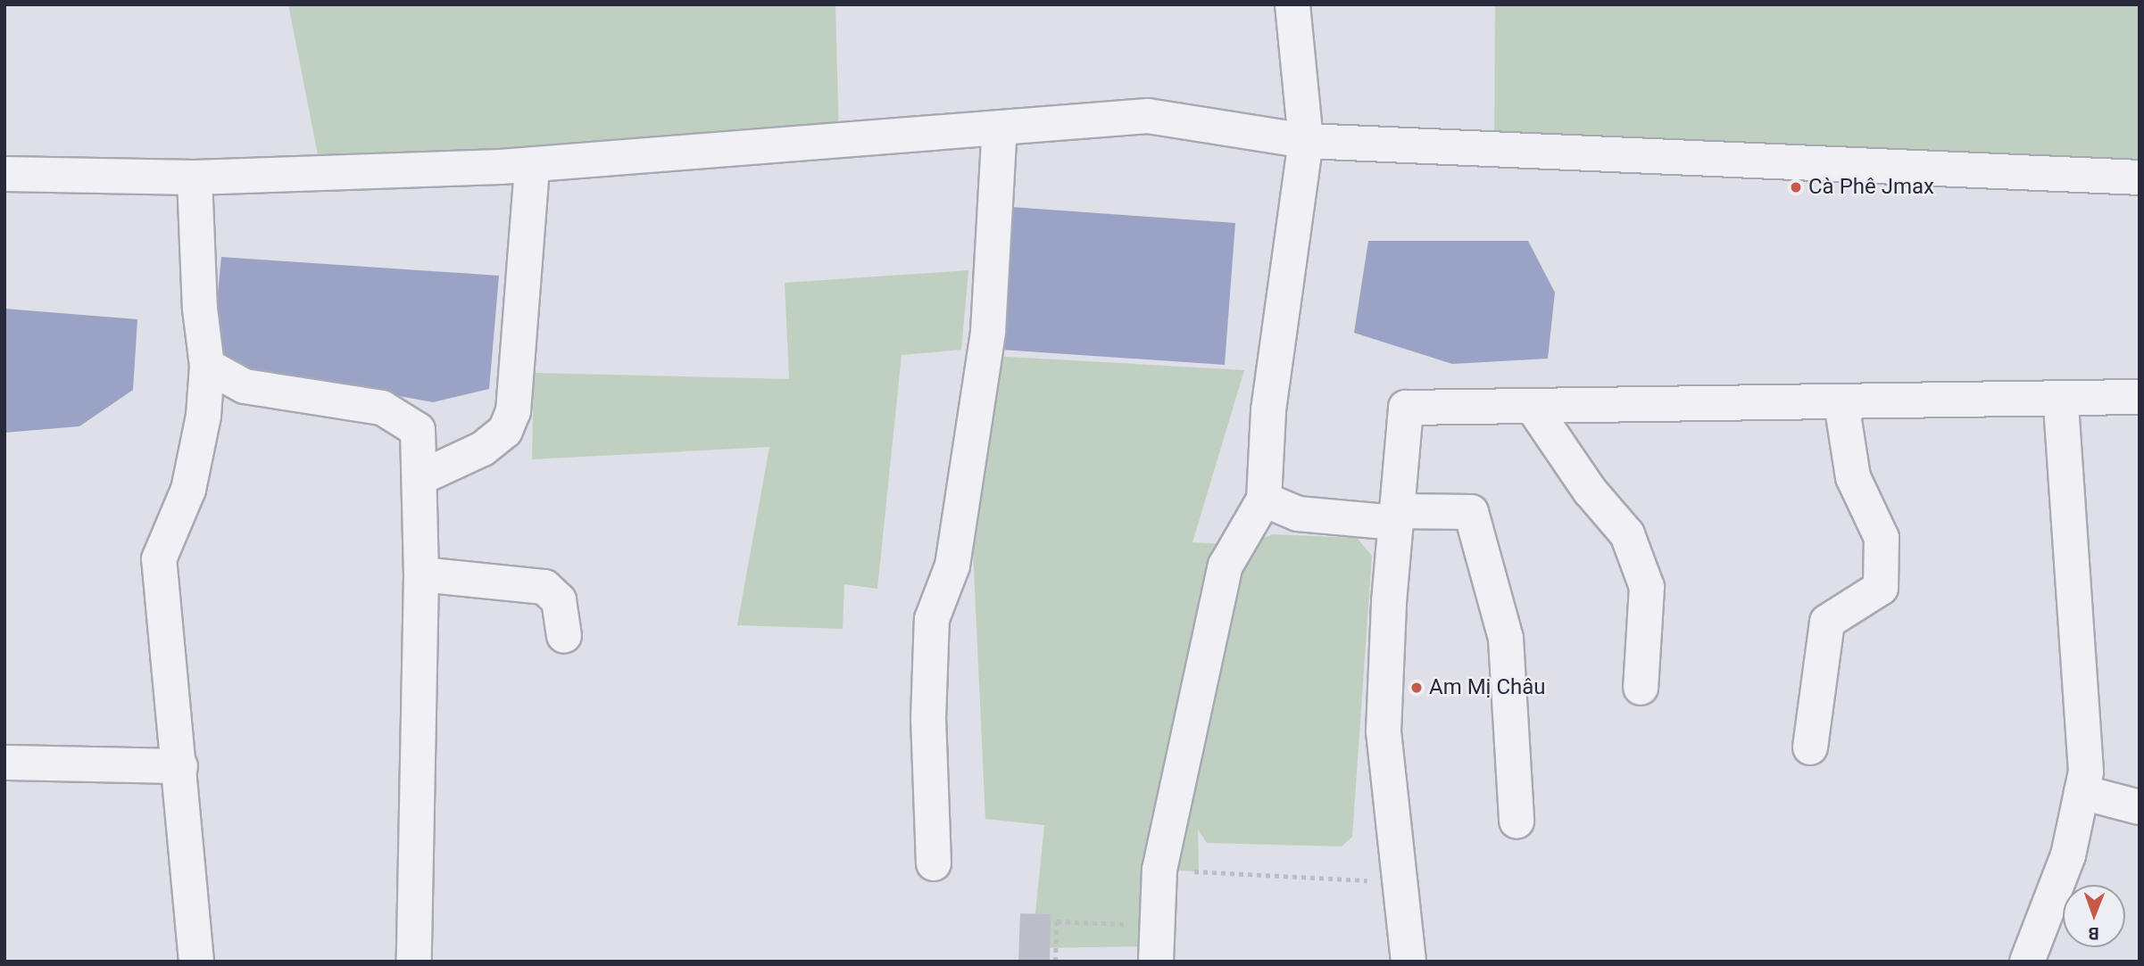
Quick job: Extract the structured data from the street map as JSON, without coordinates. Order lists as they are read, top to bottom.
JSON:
{
  "places": ["Cà Phê Jmax", "Am Mị Châu"],
  "north": "bottom"
}
